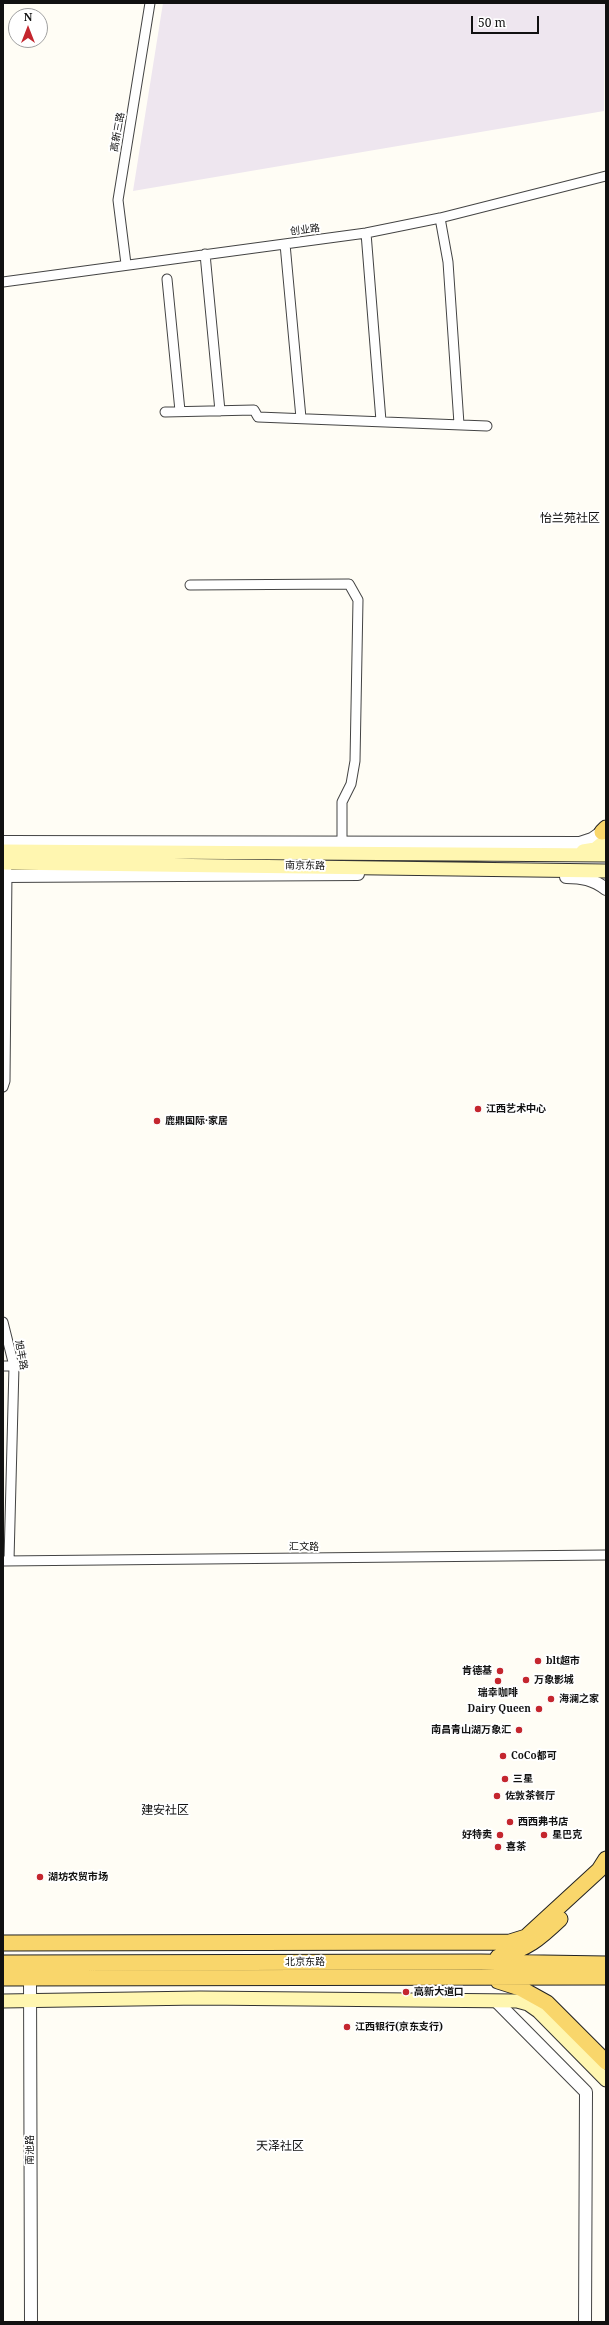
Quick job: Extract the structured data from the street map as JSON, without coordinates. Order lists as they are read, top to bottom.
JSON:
{
  "streets": {
    "main road": ["南京东路", "北京东路"],
    "street": [
      "高新三路",
      "创业路",
      "旭丰路",
      "汇文路",
      "南池路"
    ]
  },
  "crossings": [
    ["高新三路", "创业路"],
    ["旭丰路", "汇文路"],
    ["北京东路", "南池路"]
  ],
  "districts": ["怡兰苑社区", "建安社区", "天泽社区"],
  "places": [
    "江西艺术中心",
    "鹿鼎国际·家居",
    "blt超市",
    "肯德基",
    "万象影城",
    "瑞幸咖啡",
    "海澜之家",
    "Dairy Queen",
    "南昌青山湖万象汇",
    "CoCo都可",
    "三星",
    "佐敦茶餐厅",
    "西西弗书店",
    "好特卖",
    "星巴克",
    "喜茶",
    "湖坊农贸市场",
    "高新大道口",
    "江西银行(京东支行)"
  ],
  "scale_bar": "50 m",
  "north": "top"
}
